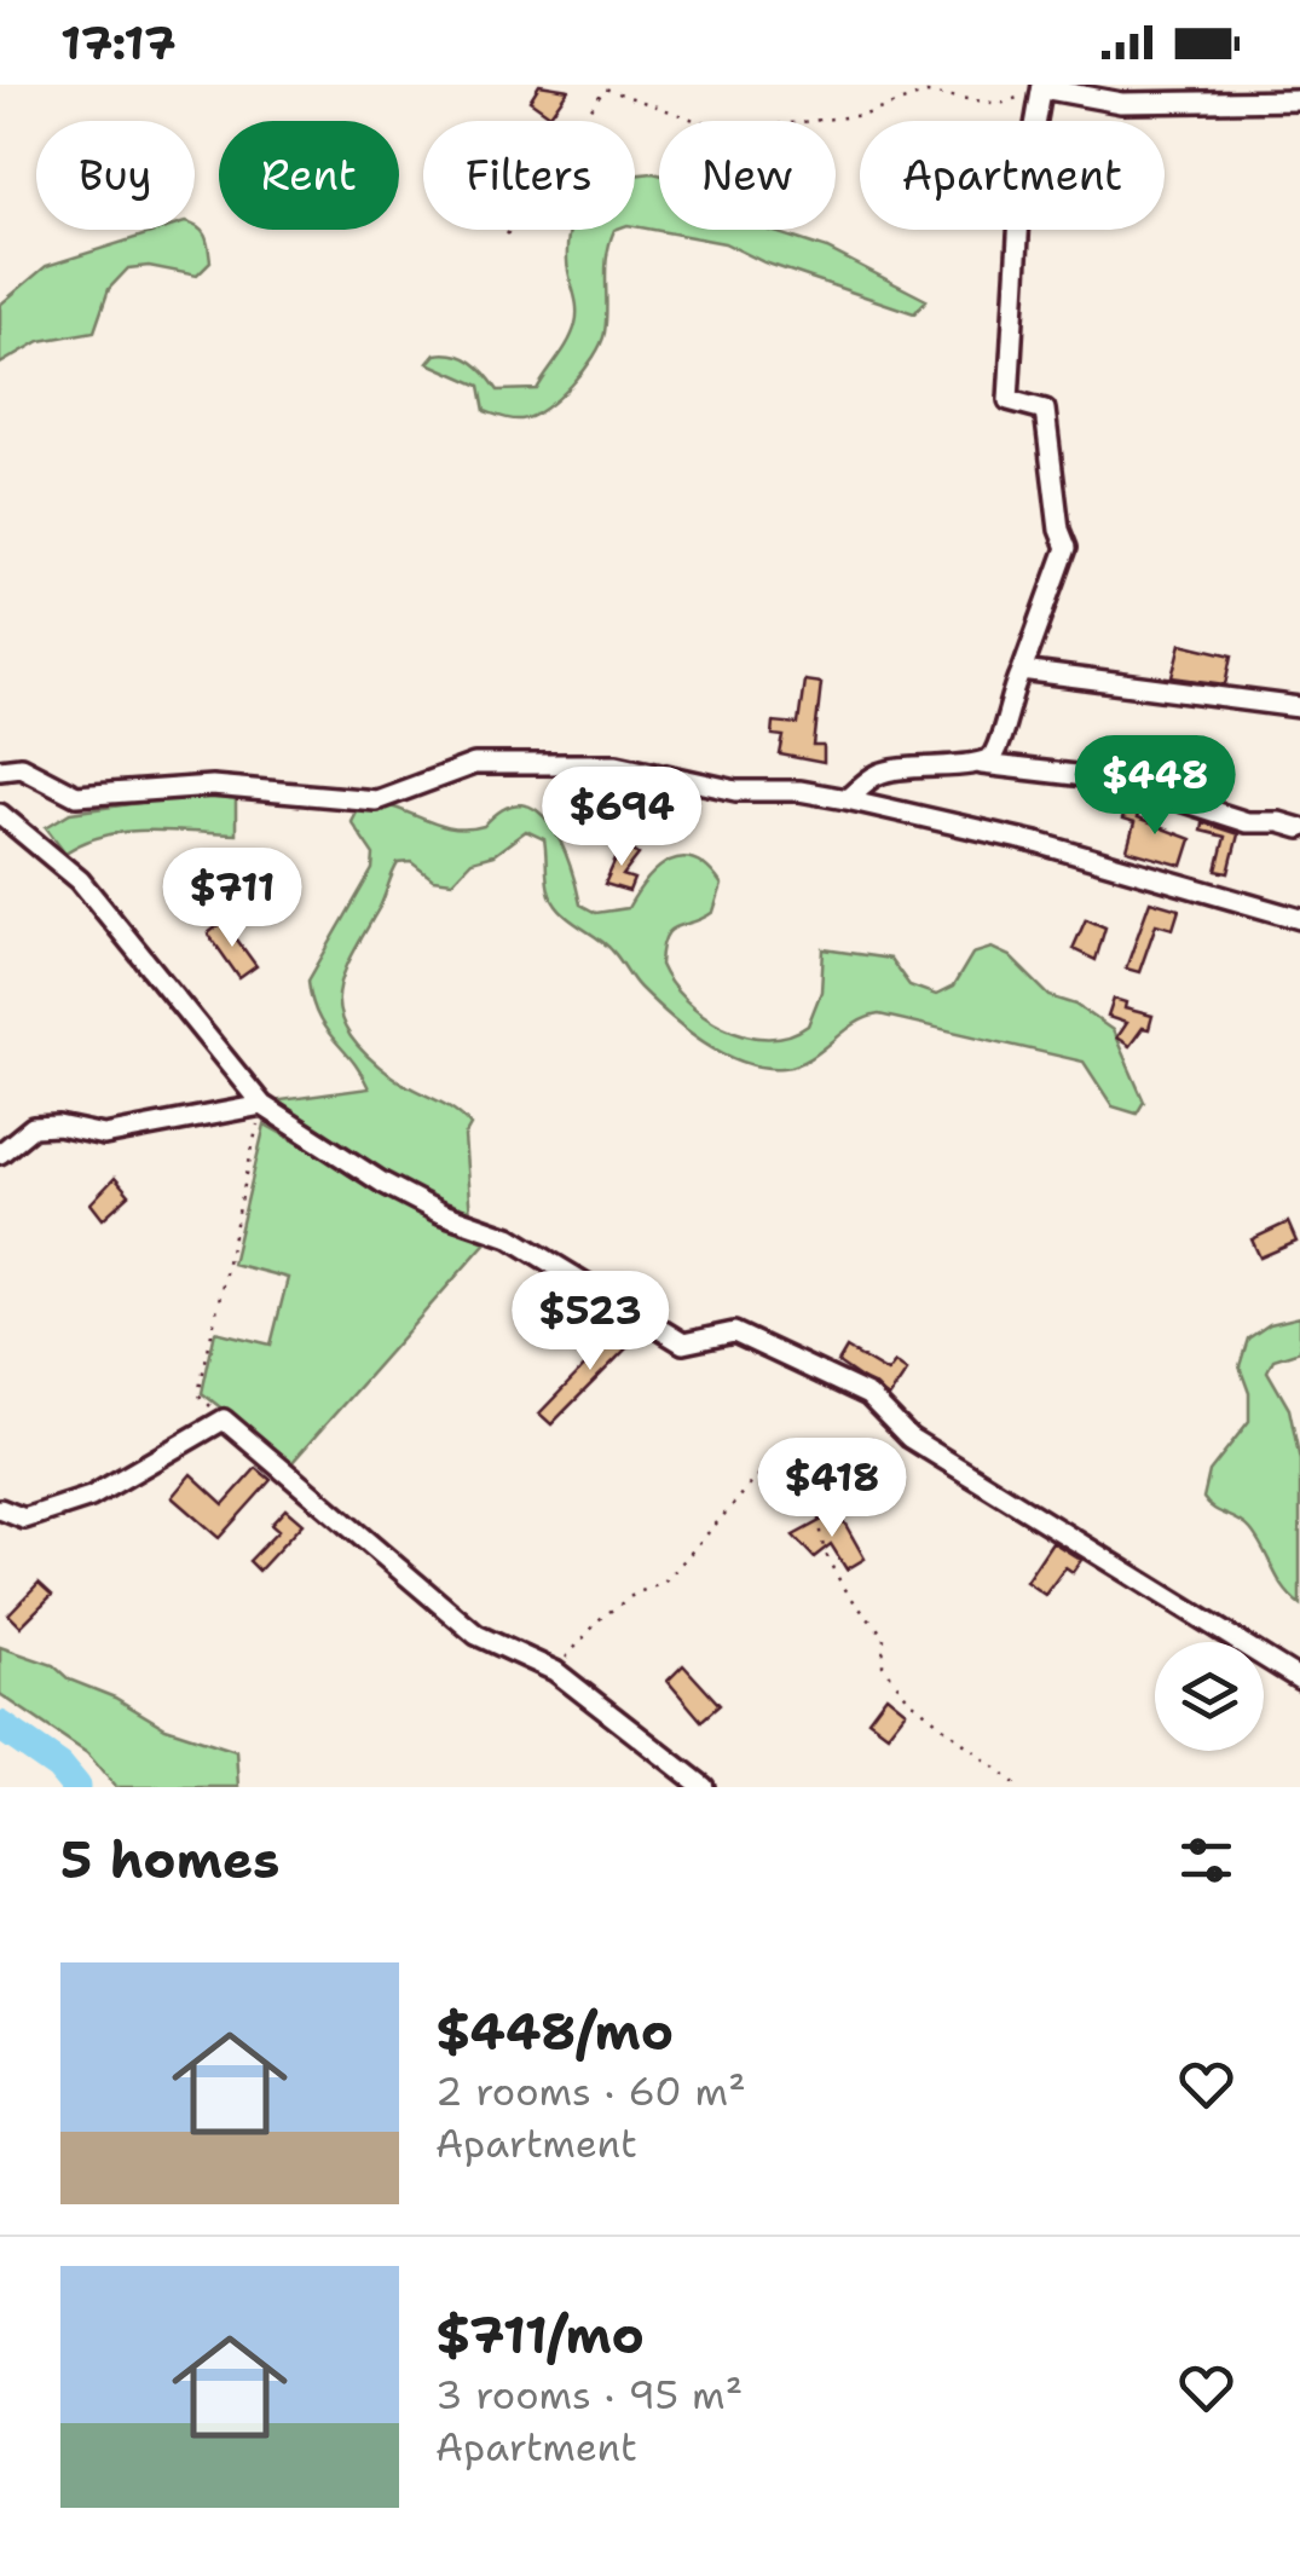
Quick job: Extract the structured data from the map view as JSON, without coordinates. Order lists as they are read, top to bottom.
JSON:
{
  "page": {
    "status": "17:17",
    "chip": [
      "Buy",
      "Rent",
      "Filters",
      "New",
      "Apartment"
    ],
    "price": [
      "$448",
      "$694",
      "$711",
      "$523",
      "$418"
    ],
    "heading": "5 homes",
    "list": [
      {
        "name": "$448/mo",
        "note": "2 rooms · 60 m² · Apartment"
      },
      {
        "name": "$711/mo",
        "note": "3 rooms · 95 m² · Apartment"
      }
    ]
  }
}
